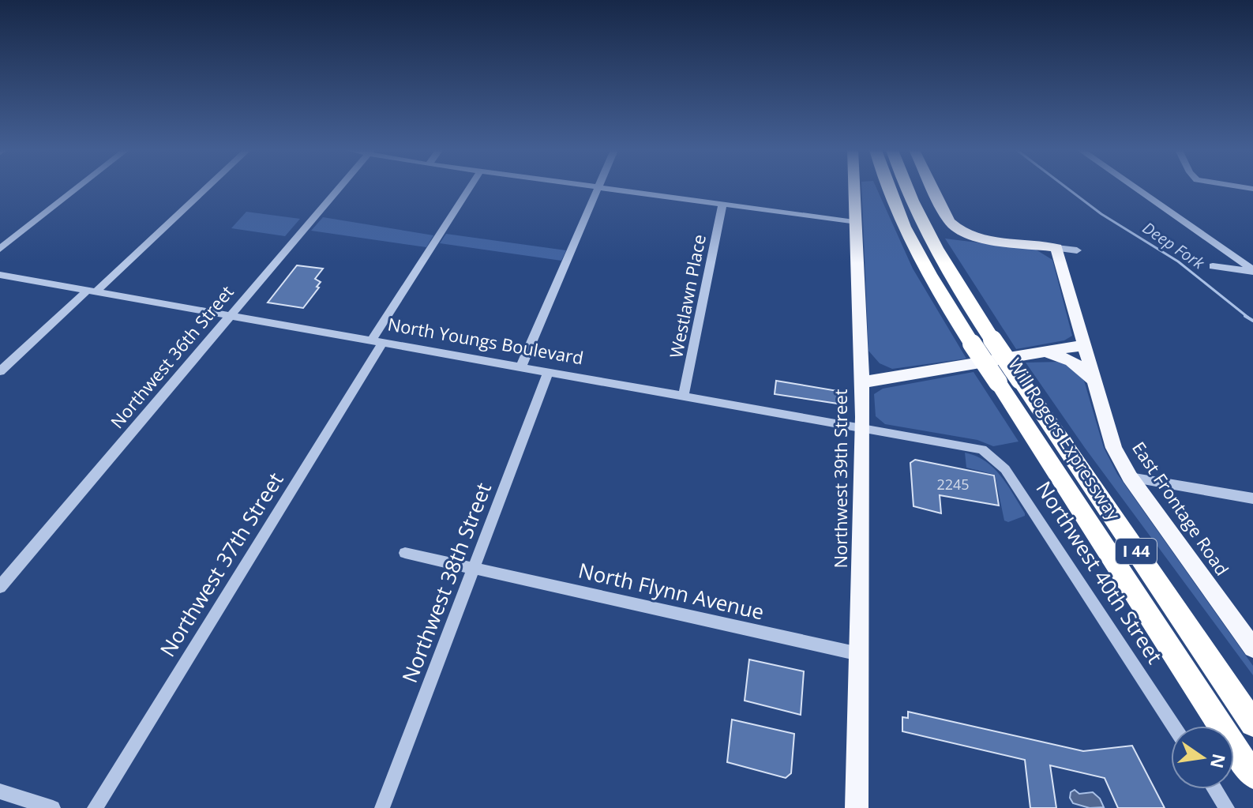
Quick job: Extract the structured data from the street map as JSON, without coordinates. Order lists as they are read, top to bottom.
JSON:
{
  "streets": {
    "highway": ["Will Rogers Expressway", "I 44"],
    "main road": ["Northwest 39th Street", "East Frontage Road"],
    "street": [
      "Westlawn Place",
      "North Youngs Boulevard",
      "Northwest 36th Street",
      "Northwest 37th Street",
      "Northwest 40th Street",
      "Northwest 38th Street",
      "North Flynn Avenue"
    ]
  },
  "crossings": [
    ["Westlawn Place", "North Youngs Boulevard"],
    ["North Youngs Boulevard", "Northwest 36th Street"],
    ["North Youngs Boulevard", "Northwest 39th Street"],
    ["North Youngs Boulevard", "Northwest 37th Street"],
    ["North Youngs Boulevard", "Northwest 40th Street"],
    ["North Youngs Boulevard", "Northwest 38th Street"],
    ["Northwest 39th Street", "North Flynn Avenue"],
    ["Northwest 38th Street", "North Flynn Avenue"]
  ],
  "water": ["Deep Fork"],
  "house_numbers": ["2245"],
  "north": "right"
}
